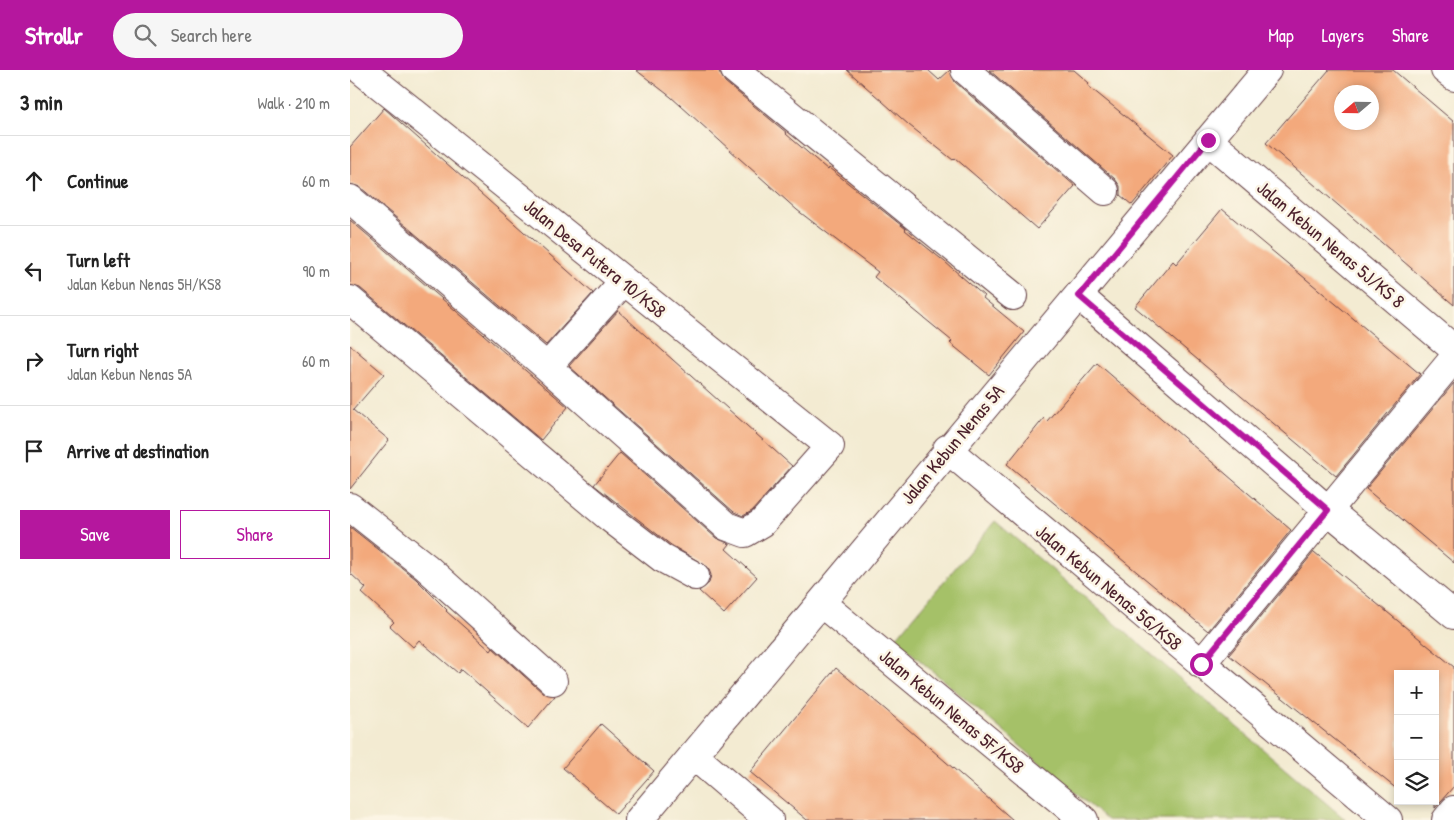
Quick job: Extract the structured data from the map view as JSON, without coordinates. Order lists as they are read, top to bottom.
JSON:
{
  "streets": {
    "street": [
      "Jalan Kebun Nenas 5J/KS 8",
      "Jalan Desa Putera 10/KS8",
      "Jalan Kebun Nenas 5A",
      "Jalan Kebun Nenas 5G/KS8",
      "Jalan Kebun Nenas 5F/KS8"
    ]
  },
  "crossings": [
    ["Jalan Kebun Nenas 5J/KS 8", "Jalan Kebun Nenas 5A"],
    ["Jalan Kebun Nenas 5A", "Jalan Kebun Nenas 5G/KS8"],
    ["Jalan Kebun Nenas 5A", "Jalan Kebun Nenas 5F/KS8"]
  ],
  "north": "left",
  "page": {
    "header": "Strollr",
    "search": "Search here",
    "nav": ["Map", "Layers", "Share"],
    "heading": ["3 min", "Walk · 210 m"],
    "list": [
      ["Continue", "60 m"],
      ["Turn left", "Jalan Kebun Nenas 5H/KS8", "90 m"],
      ["Turn right", "Jalan Kebun Nenas 5A", "60 m"],
      "Arrive at destination"
    ],
    "buttons": ["Save", "Share"],
    "map_buttons": ["+", "−"]
  }
}
